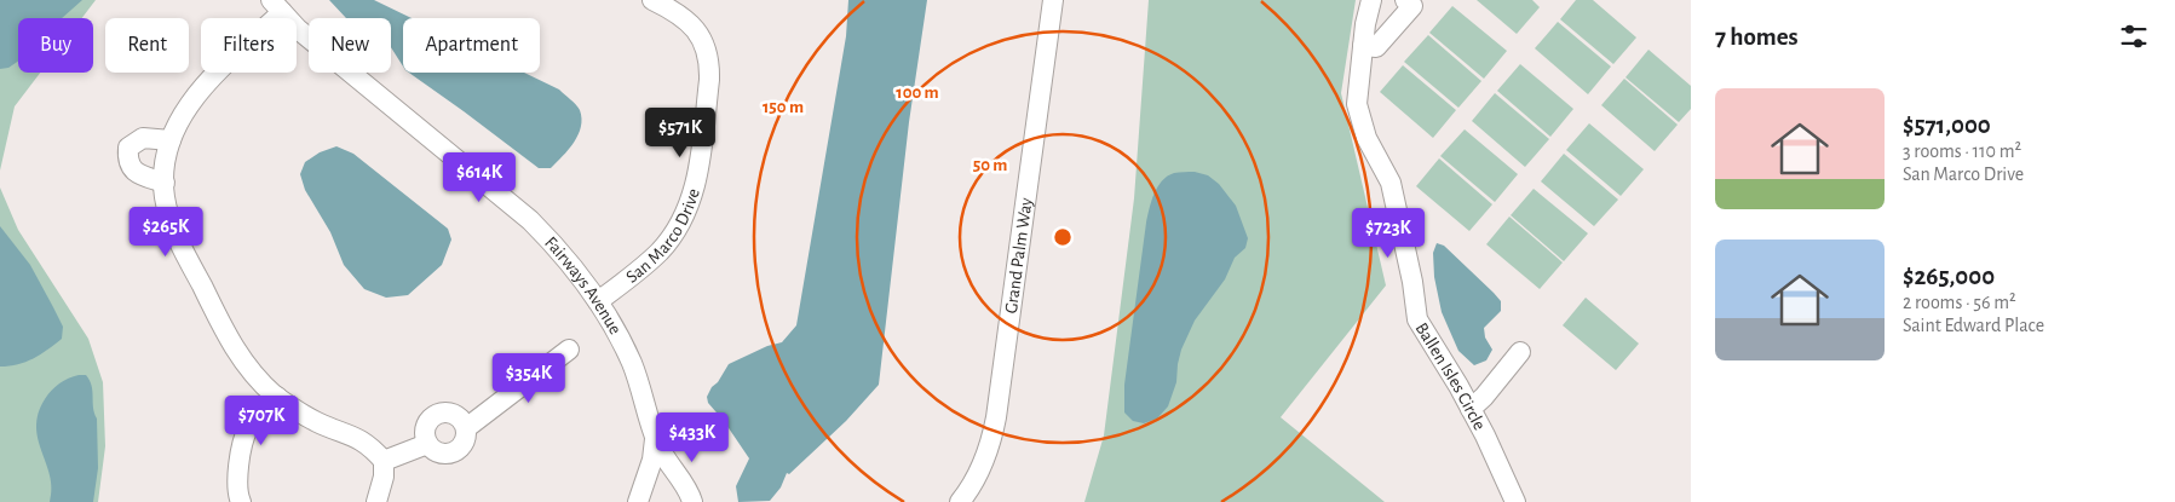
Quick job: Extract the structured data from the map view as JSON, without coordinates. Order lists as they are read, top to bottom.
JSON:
{
  "streets": {
    "street": [
      "San Marco Drive",
      "Grand Palm Way",
      "Fairways Avenue",
      "Ballen Isles Circle"
    ]
  },
  "crossings": [
    ["San Marco Drive", "Fairways Avenue"]
  ],
  "page": {
    "heading": "7 homes",
    "chip": [
      "Buy",
      "Rent",
      "Filters",
      "New",
      "Apartment"
    ],
    "list": [
      {
        "name": "$571,000",
        "note": "3 rooms · 110 m² · San Marco Drive"
      },
      {
        "name": "$265,000",
        "note": "2 rooms · 56 m² · Saint Edward Place"
      }
    ],
    "price": [
      "$571K",
      "$614K",
      "$265K",
      "$723K",
      "$354K",
      "$707K",
      "$433K"
    ]
  },
  "rings": ["100 m", "150 m", "50 m"]
}
